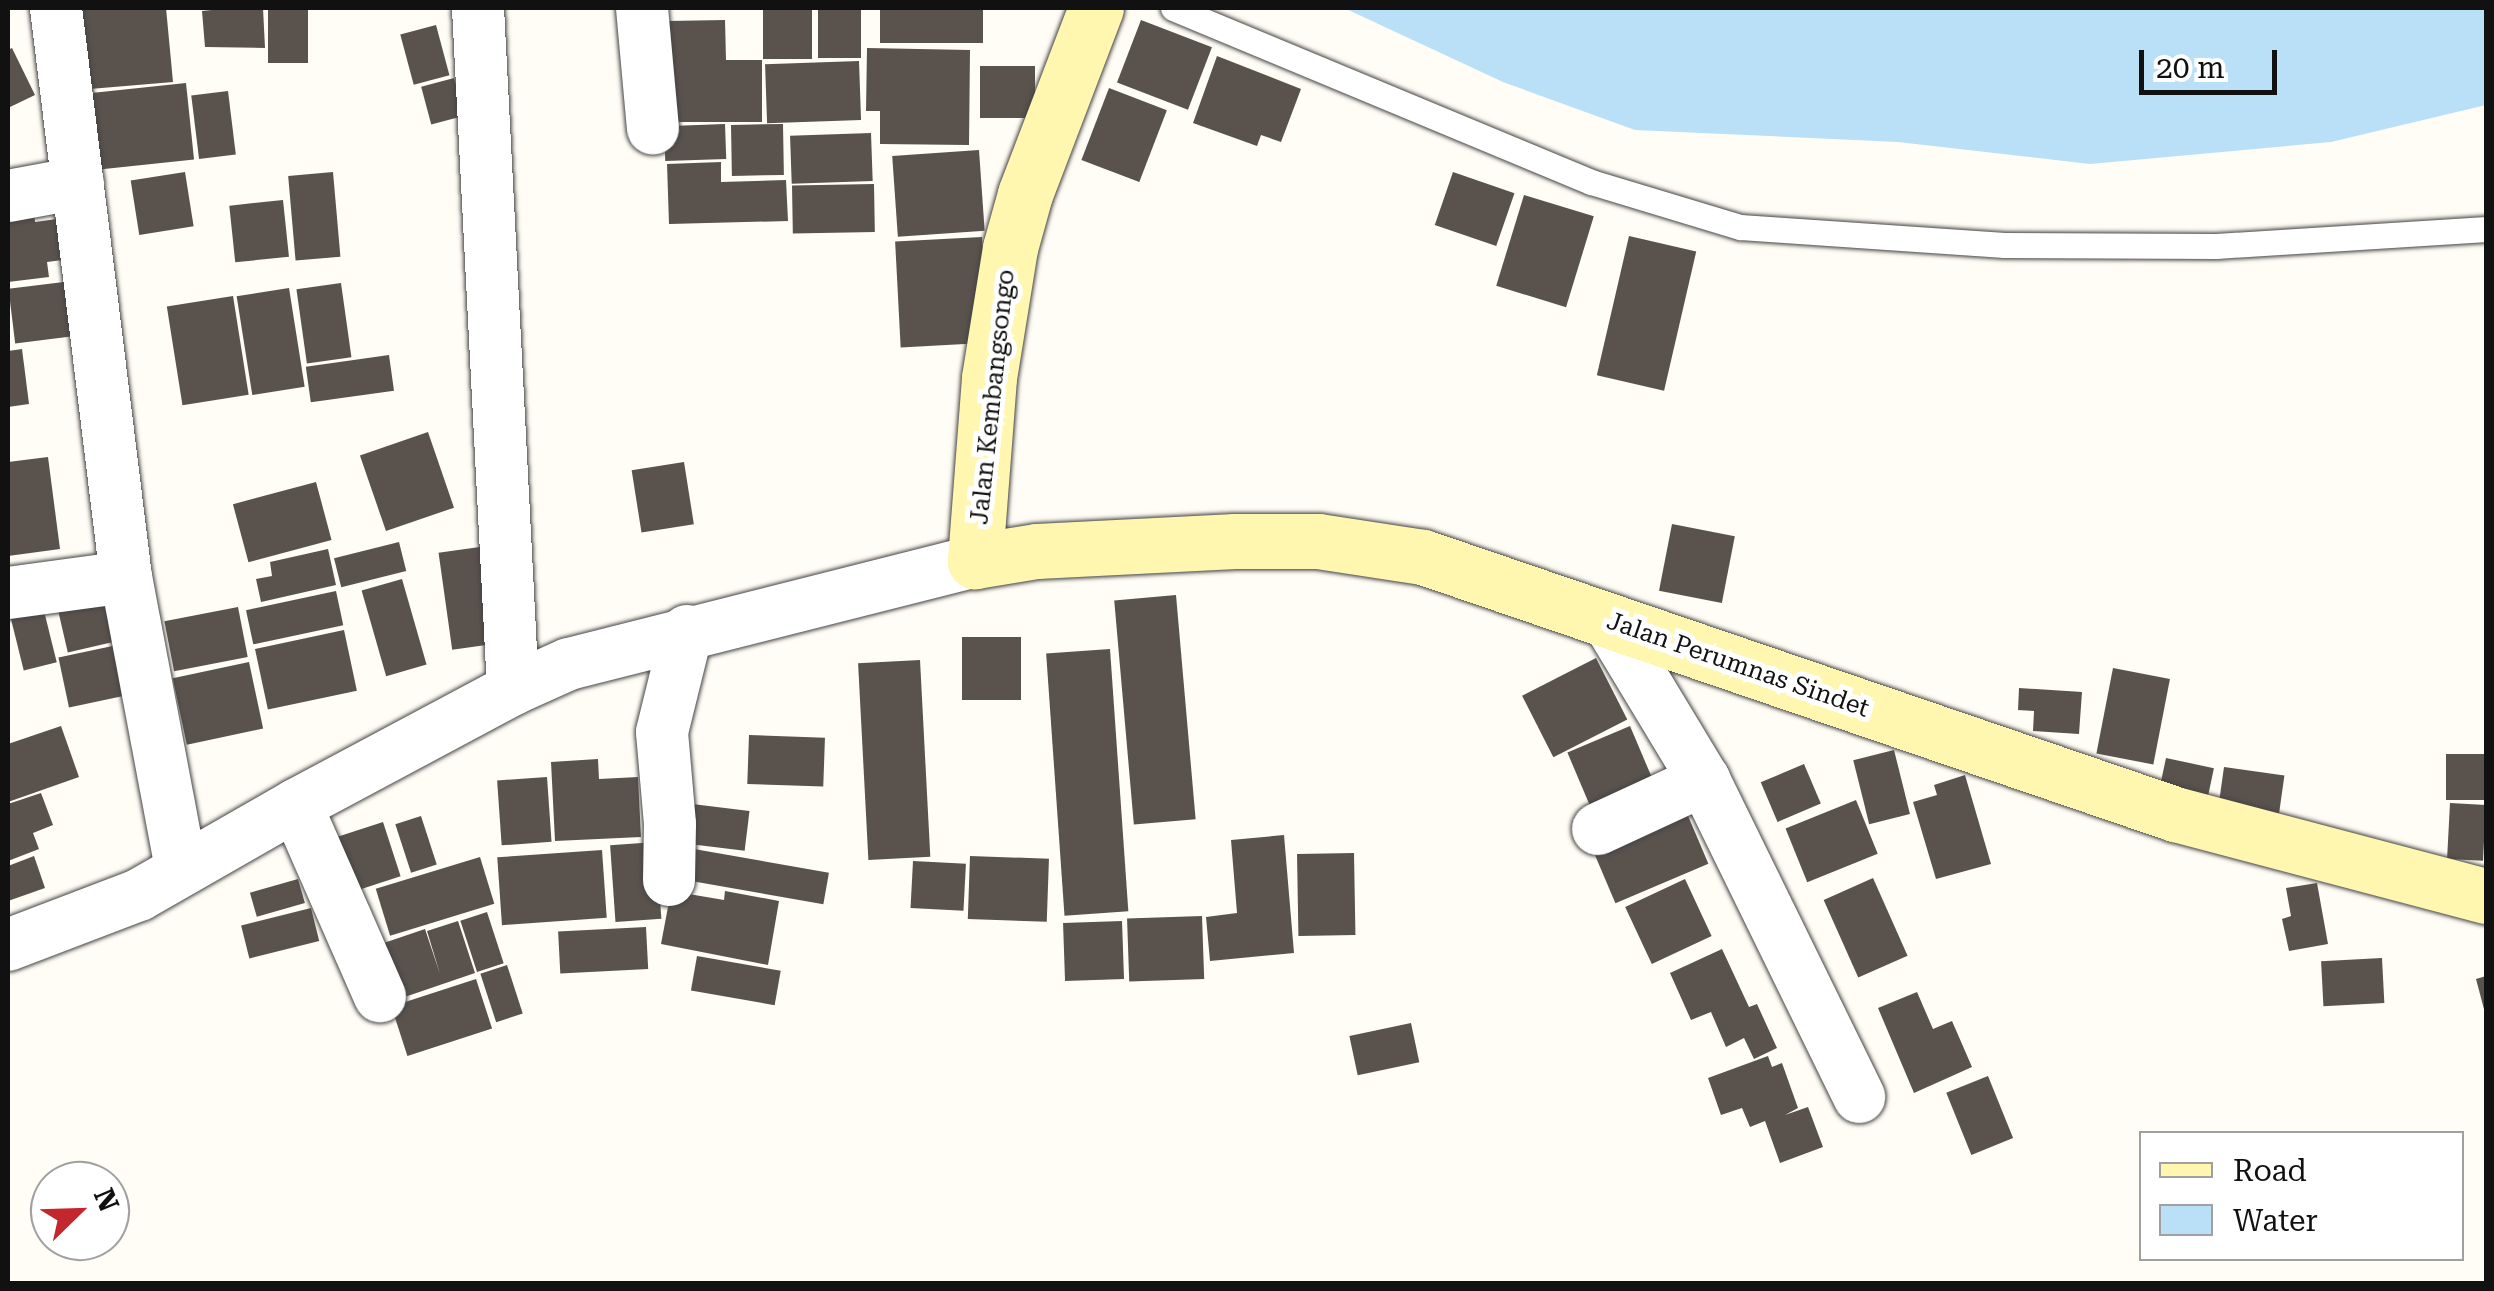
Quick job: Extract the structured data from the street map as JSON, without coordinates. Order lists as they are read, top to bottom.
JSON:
{
  "streets": {
    "street": ["Jalan Kembangsongo", "Jalan Perumnas Sindet"]
  },
  "crossings": [
    ["Jalan Kembangsongo", "Jalan Perumnas Sindet"]
  ],
  "legend": ["Road", "Water"],
  "scale_bar": "20 m",
  "north": "top right"
}
